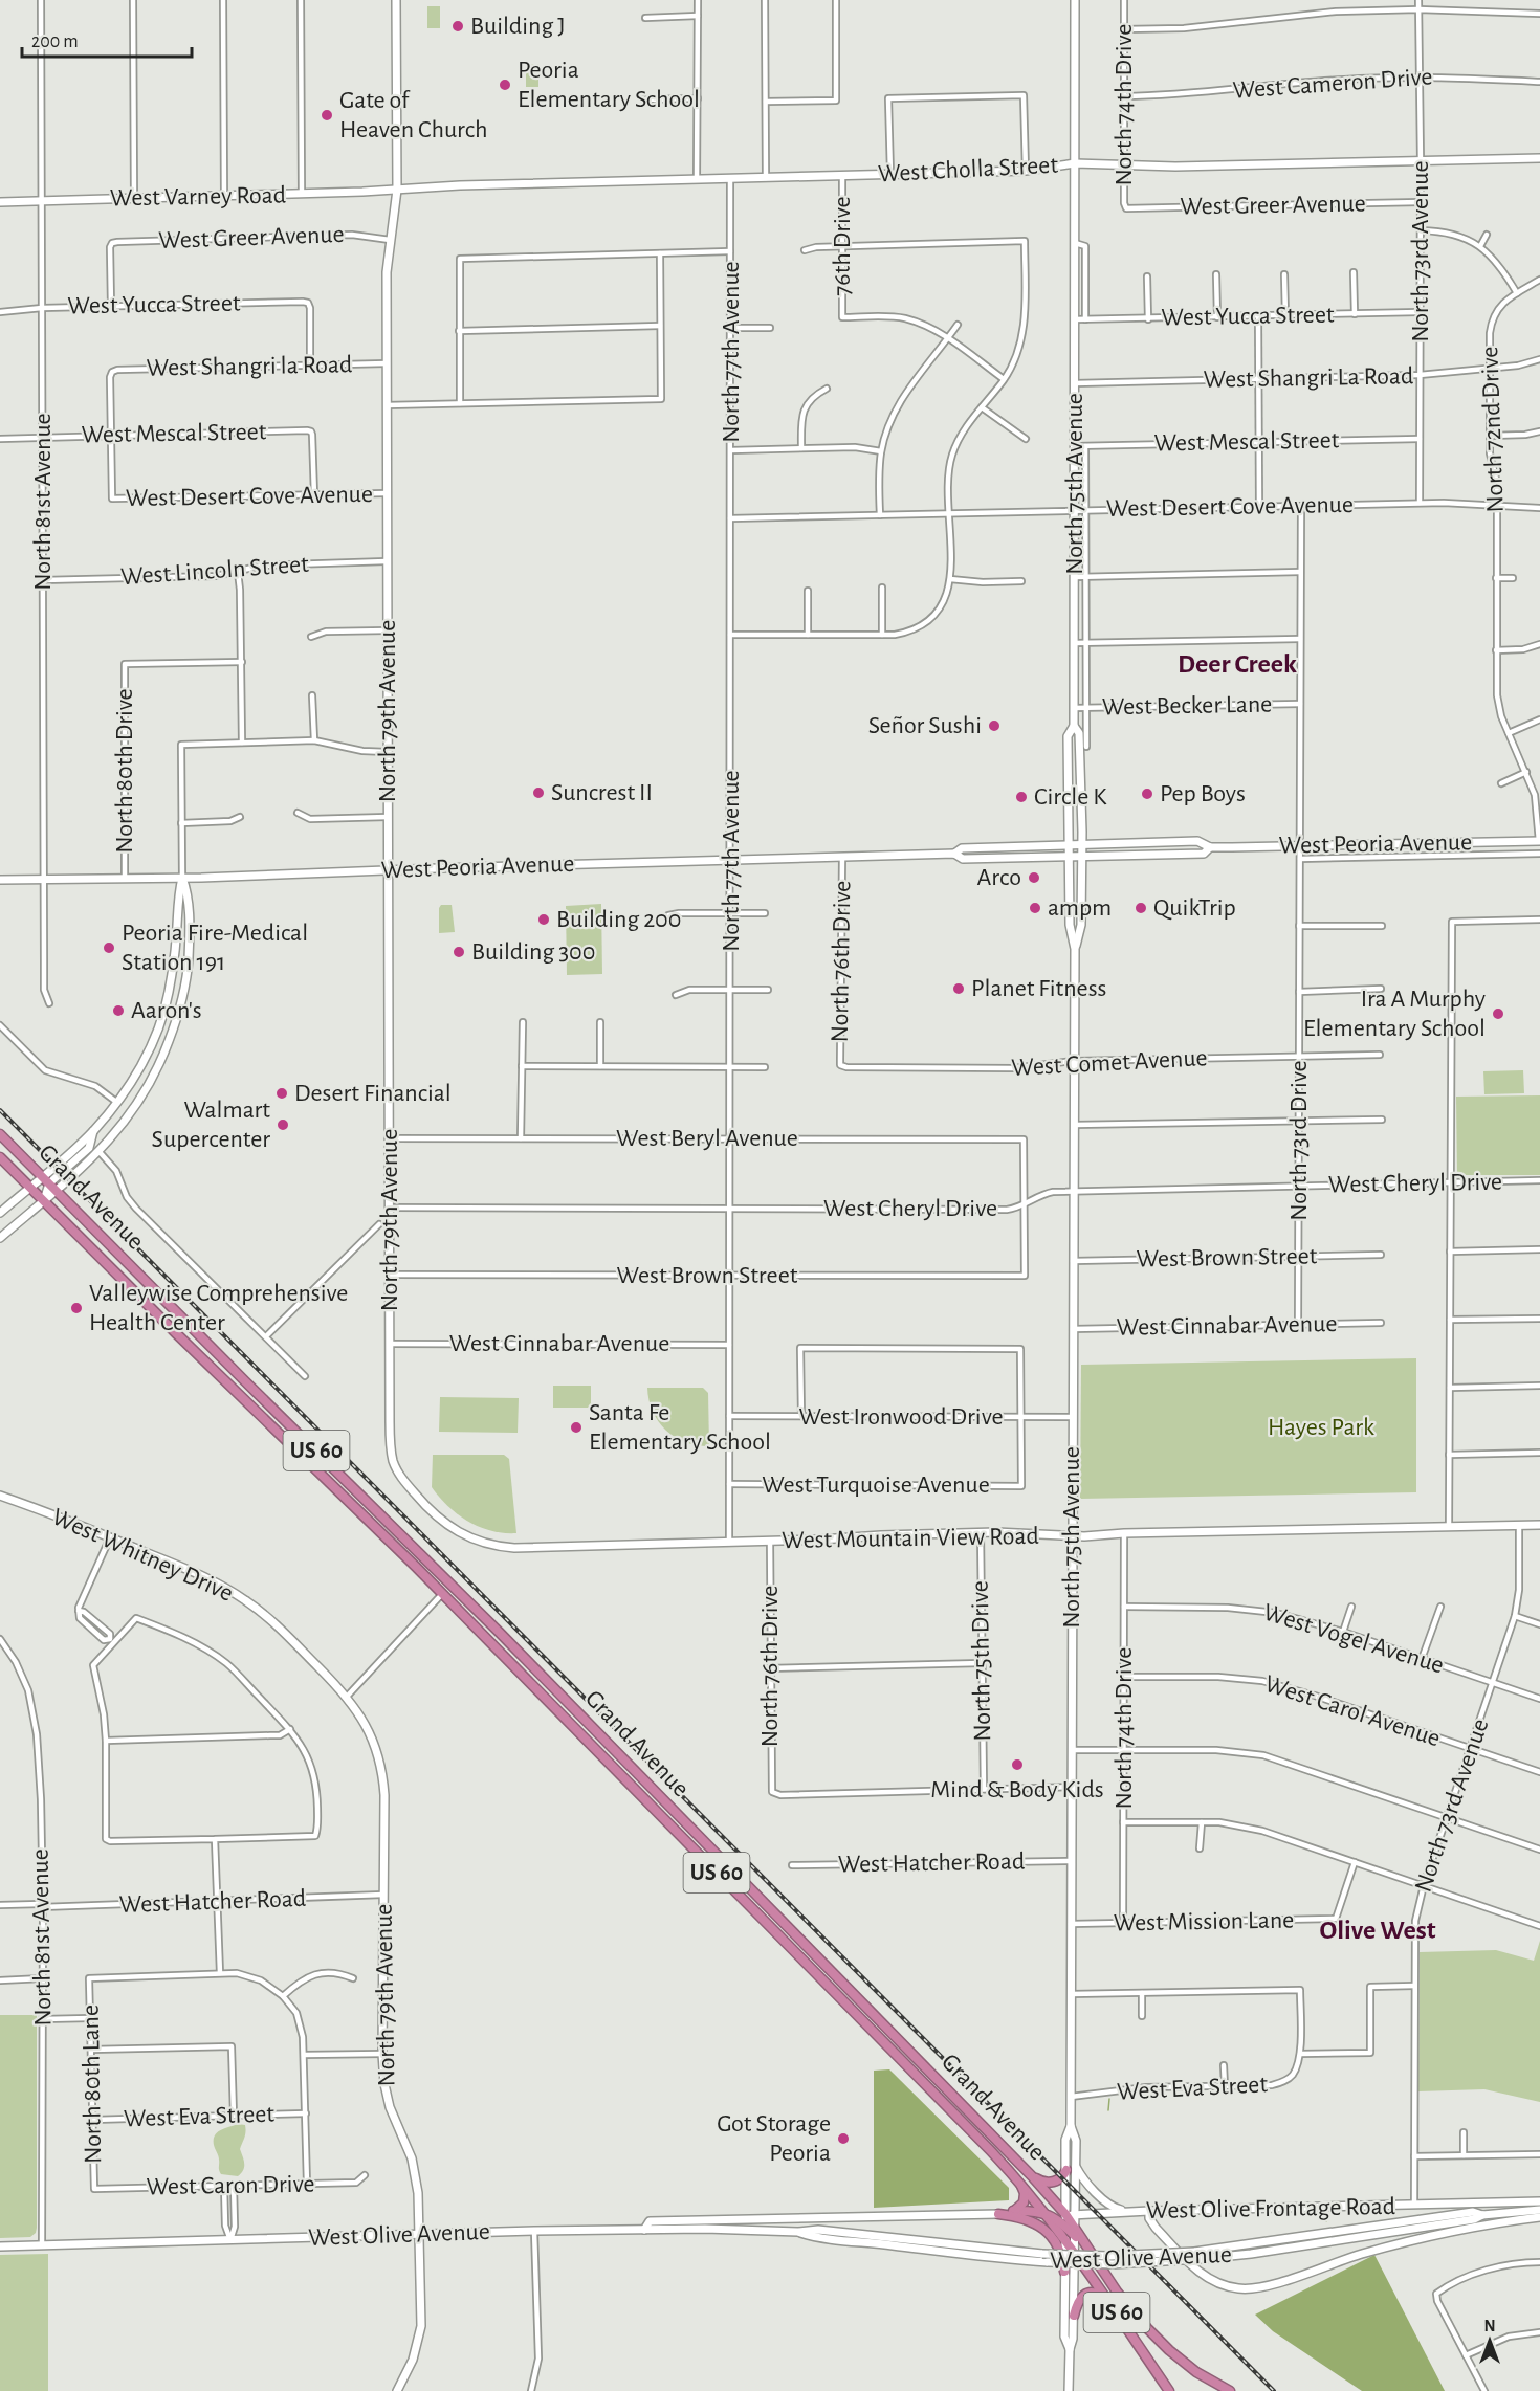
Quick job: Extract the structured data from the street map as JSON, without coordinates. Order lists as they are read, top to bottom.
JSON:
{
  "streets": {
    "highway": ["Grand Avenue", "US 60"],
    "main road": [
      "West Cholla Street",
      "West Varney Road",
      "North 75th Avenue",
      "North 79th Avenue",
      "West Peoria Avenue",
      "West Mountain View Road",
      "West Whitney Drive",
      "West Olive Frontage Road",
      "West Olive Avenue"
    ],
    "street": [
      "West Cameron Drive",
      "North 74th Drive",
      "West Greer Avenue",
      "76th Drive",
      "North 73rd Avenue",
      "West Yucca Street",
      "North 77th Avenue",
      "West Shangri la Road",
      "West Shangri La Road",
      "North 72nd Drive",
      "West Mescal Street",
      "West Desert Cove Avenue",
      "North 81st Avenue",
      "West Lincoln Street",
      "West Becker Lane",
      "North 80th Drive",
      "North 76th Drive",
      "West Comet Avenue",
      "West Beryl Avenue",
      "North 73rd Drive",
      "West Cheryl Drive",
      "West Brown Street",
      "West Cinnabar Avenue",
      "West Ironwood Drive",
      "West Turquoise Avenue",
      "West Vogel Avenue",
      "North 75th Drive",
      "West Carol Avenue",
      "West Hatcher Road",
      "West Mission Lane",
      "North 80th Lane",
      "West Eva Street",
      "West Caron Drive"
    ]
  },
  "crossings": [
    ["West Cameron Drive", "North 74th Drive"],
    ["West Cameron Drive", "North 73rd Avenue"],
    ["North 74th Drive", "West Cholla Street"],
    ["North 74th Drive", "West Greer Avenue"],
    ["North 74th Drive", "West Mountain View Road"],
    ["North 74th Drive", "West Vogel Avenue"],
    ["North 74th Drive", "West Carol Avenue"],
    ["North 74th Drive", "West Mission Lane"],
    ["West Cholla Street", "West Varney Road"],
    ["West Cholla Street", "76th Drive"],
    ["West Cholla Street", "North 73rd Avenue"],
    ["West Cholla Street", "North 77th Avenue"],
    ["West Cholla Street", "North 75th Avenue"],
    ["West Cholla Street", "North 79th Avenue"],
    ["West Varney Road", "North 81st Avenue"],
    ["West Varney Road", "North 79th Avenue"],
    ["West Greer Avenue", "North 73rd Avenue"],
    ["West Greer Avenue", "West Yucca Street"],
    ["West Greer Avenue", "North 79th Avenue"],
    ["North 73rd Avenue", "West Yucca Street"],
    ["North 73rd Avenue", "West Shangri La Road"],
    ["North 73rd Avenue", "West Mescal Street"],
    ["North 73rd Avenue", "West Desert Cove Avenue"],
    ["North 73rd Avenue", "West Mountain View Road"],
    ["North 73rd Avenue", "West Vogel Avenue"],
    ["North 73rd Avenue", "West Carol Avenue"],
    ["North 73rd Avenue", "West Eva Street"],
    ["North 73rd Avenue", "West Olive Frontage Road"],
    ["West Yucca Street", "West Shangri la Road"],
    ["West Yucca Street", "North 75th Avenue"],
    ["West Yucca Street", "North 81st Avenue"],
    ["North 77th Avenue", "West Desert Cove Avenue"],
    ["North 77th Avenue", "West Peoria Avenue"],
    ["North 77th Avenue", "West Beryl Avenue"],
    ["North 77th Avenue", "West Cheryl Drive"],
    ["North 77th Avenue", "West Brown Street"],
    ["North 77th Avenue", "West Cinnabar Avenue"],
    ["North 77th Avenue", "West Ironwood Drive"],
    ["North 77th Avenue", "West Turquoise Avenue"],
    ["North 77th Avenue", "West Mountain View Road"],
    ["West Shangri la Road", "West Mescal Street"],
    ["West Shangri la Road", "West Desert Cove Avenue"],
    ["West Shangri la Road", "North 79th Avenue"],
    ["West Shangri La Road", "North 72nd Drive"],
    ["West Shangri La Road", "North 75th Avenue"],
    ["North 72nd Drive", "West Desert Cove Avenue"],
    ["North 72nd Drive", "West Peoria Avenue"],
    ["West Mescal Street", "North 75th Avenue"],
    ["West Mescal Street", "West Desert Cove Avenue"],
    ["West Mescal Street", "North 81st Avenue"],
    ["North 75th Avenue", "West Desert Cove Avenue"],
    ["North 75th Avenue", "West Becker Lane"],
    ["North 75th Avenue", "West Peoria Avenue"],
    ["North 75th Avenue", "West Comet Avenue"],
    ["North 75th Avenue", "West Cheryl Drive"],
    ["North 75th Avenue", "Grand Avenue"],
    ["North 75th Avenue", "West Brown Street"],
    ["North 75th Avenue", "West Cinnabar Avenue"],
    ["North 75th Avenue", "West Ironwood Drive"],
    ["North 75th Avenue", "West Mountain View Road"],
    ["North 75th Avenue", "West Hatcher Road"],
    ["North 75th Avenue", "West Mission Lane"],
    ["North 75th Avenue", "West Eva Street"],
    ["North 75th Avenue", "West Olive Frontage Road"],
    ["West Desert Cove Avenue", "North 79th Avenue"],
    ["West Desert Cove Avenue", "North 73rd Drive"],
    ["North 81st Avenue", "West Lincoln Street"],
    ["North 81st Avenue", "West Peoria Avenue"],
    ["North 81st Avenue", "West Hatcher Road"],
    ["North 81st Avenue", "West Olive Avenue"],
    ["West Lincoln Street", "North 79th Avenue"],
    ["West Becker Lane", "North 73rd Drive"],
    ["North 79th Avenue", "West Peoria Avenue"],
    ["North 79th Avenue", "West Beryl Avenue"],
    ["North 79th Avenue", "West Cheryl Drive"],
    ["North 79th Avenue", "West Brown Street"],
    ["North 79th Avenue", "West Cinnabar Avenue"],
    ["North 79th Avenue", "West Mountain View Road"],
    ["North 79th Avenue", "West Whitney Drive"],
    ["North 79th Avenue", "West Hatcher Road"],
    ["North 79th Avenue", "West Olive Avenue"],
    ["North 80th Drive", "West Peoria Avenue"],
    ["West Peoria Avenue", "North 76th Drive"],
    ["West Peoria Avenue", "North 73rd Drive"],
    ["North 76th Drive", "West Comet Avenue"],
    ["North 76th Drive", "West Mountain View Road"],
    ["North 76th Drive", "North 75th Drive"],
    ["West Comet Avenue", "North 73rd Drive"],
    ["West Beryl Avenue", "West Cheryl Drive"],
    ["West Beryl Avenue", "West Brown Street"],
    ["North 73rd Drive", "West Cheryl Drive"],
    ["North 73rd Drive", "West Brown Street"],
    ["North 73rd Drive", "West Cinnabar Avenue"],
    ["West Cheryl Drive", "West Brown Street"],
    ["Grand Avenue", "US 60"],
    ["Grand Avenue", "West Olive Frontage Road"],
    ["West Ironwood Drive", "West Turquoise Avenue"],
    ["West Mountain View Road", "North 75th Drive"],
    ["North 80th Lane", "West Eva Street"],
    ["North 80th Lane", "West Caron Drive"]
  ],
  "districts": ["Deer Creek", "Olive West"],
  "parks": ["Hayes Park"],
  "places": [
    "Building J",
    "Peoria Elementary School",
    "Gate of Heaven Church",
    "Señor Sushi",
    "Suncrest II",
    "Pep Boys",
    "Circle K",
    "Arco",
    "ampm",
    "QuikTrip",
    "Building 200",
    "Peoria Fire-Medical Station 191",
    "Building 300",
    "Planet Fitness",
    "Aaron's",
    "Ira A Murphy Elementary School",
    "Desert Financial",
    "Walmart Supercenter",
    "Valleywise Comprehensive Health Center",
    "Santa Fe Elementary School",
    "Mind & Body Kids",
    "Got Storage Peoria"
  ],
  "scale_bar": "200 m",
  "north": "top"
}
